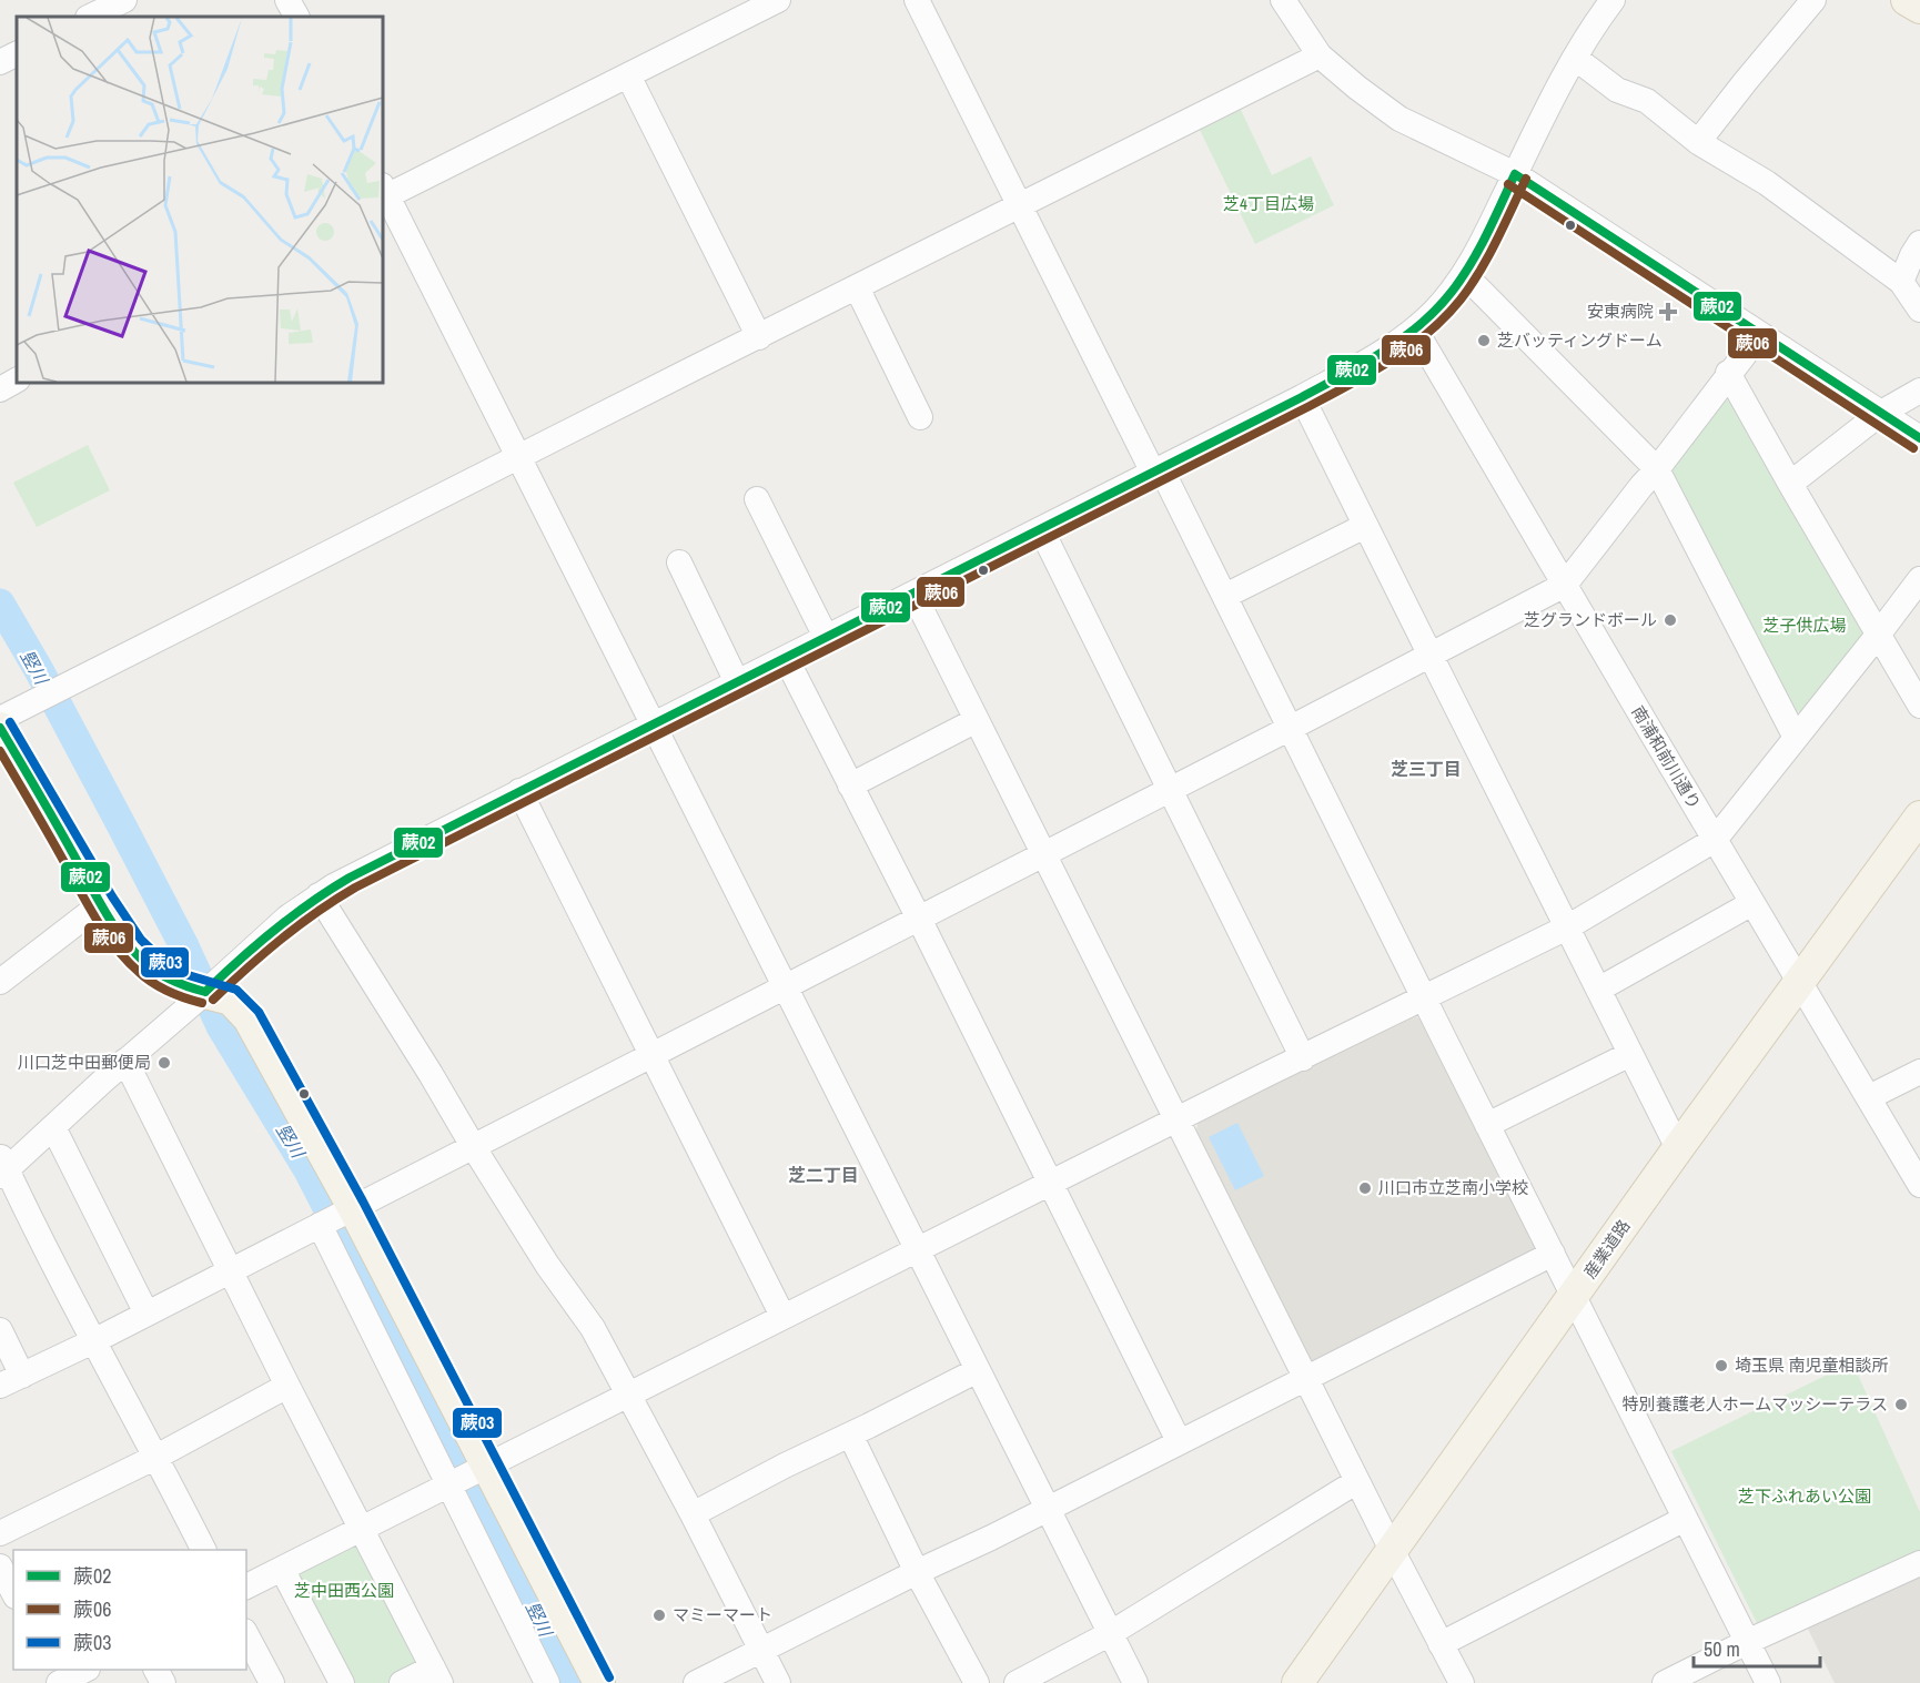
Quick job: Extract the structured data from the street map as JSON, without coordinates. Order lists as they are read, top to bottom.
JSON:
{
  "streets": {
    "main road": ["産業道路"],
    "street": ["南浦和前川通り"]
  },
  "crossings": [
    ["南浦和前川通り", "産業道路"]
  ],
  "districts": ["芝三丁目", "芝二丁目"],
  "water": ["竪川"],
  "parks": [
    "芝4丁目広場",
    "芝子供広場",
    "芝下ふれあい公園",
    "芝中田西公園"
  ],
  "places": {
    "health": ["安東病院"],
    "other": [
      "芝バッティングドーム",
      "芝グランドボール",
      "川口芝中田郵便局",
      "川口市立芝南小学校",
      "埼玉県 南児童相談所",
      "特別養護老人ホームマッシーテラス",
      "マミーマート"
    ]
  },
  "lines": ["transit line 蕨02", "transit line 蕨06", "transit line 蕨03"],
  "legend": ["蕨02", "蕨06", "蕨03"],
  "scale_bar": "50 m"
}
